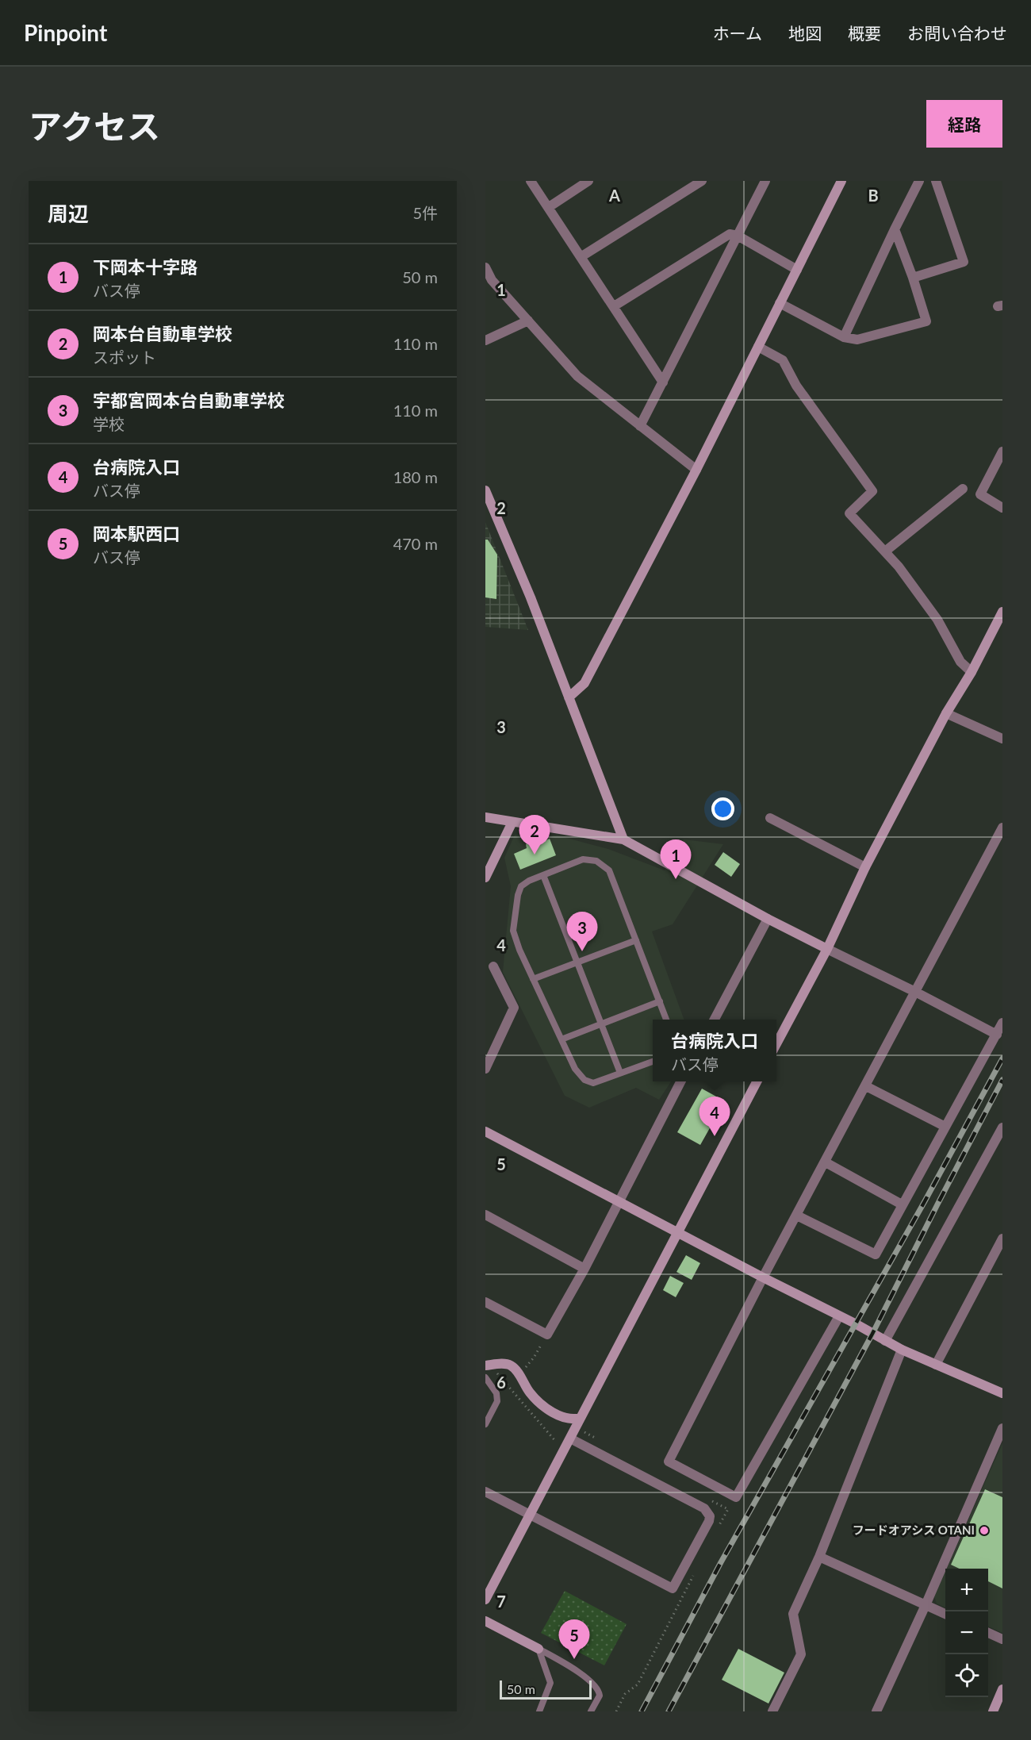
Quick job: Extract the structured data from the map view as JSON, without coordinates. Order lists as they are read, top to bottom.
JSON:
{
  "places": ["フードオアシス OTANI"],
  "scale_bar": "50 m",
  "page": {
    "header": "Pinpoint",
    "nav": [
      "ホーム",
      "地図",
      "概要",
      "お問い合わせ"
    ],
    "title": "アクセス",
    "buttons": "経路",
    "heading": ["周辺", "5件"],
    "list": [
      {
        "mark": "1",
        "name": "下岡本十字路",
        "note": "バス停",
        "value": "50 m"
      },
      {
        "mark": "2",
        "name": "岡本台自動車学校",
        "note": "スポット",
        "value": "110 m"
      },
      {
        "mark": "3",
        "name": "宇都宮岡本台自動車学校",
        "note": "学校",
        "value": "110 m"
      },
      {
        "mark": "4",
        "name": "台病院入口",
        "note": "バス停",
        "value": "180 m"
      },
      {
        "mark": "5",
        "name": "岡本駅西口",
        "note": "バス停",
        "value": "470 m"
      }
    ],
    "pins": [
      "2",
      "1",
      "3",
      "4",
      "5"
    ],
    "popup": ["台病院入口", "バス停"],
    "map_buttons": ["+", "−"],
    "scale": "50 m"
  },
  "grid": {
    "columns": ["A", "B"],
    "rows": [
      "1",
      "2",
      "3",
      "4",
      "5",
      "6",
      "7"
    ]
  }
}
